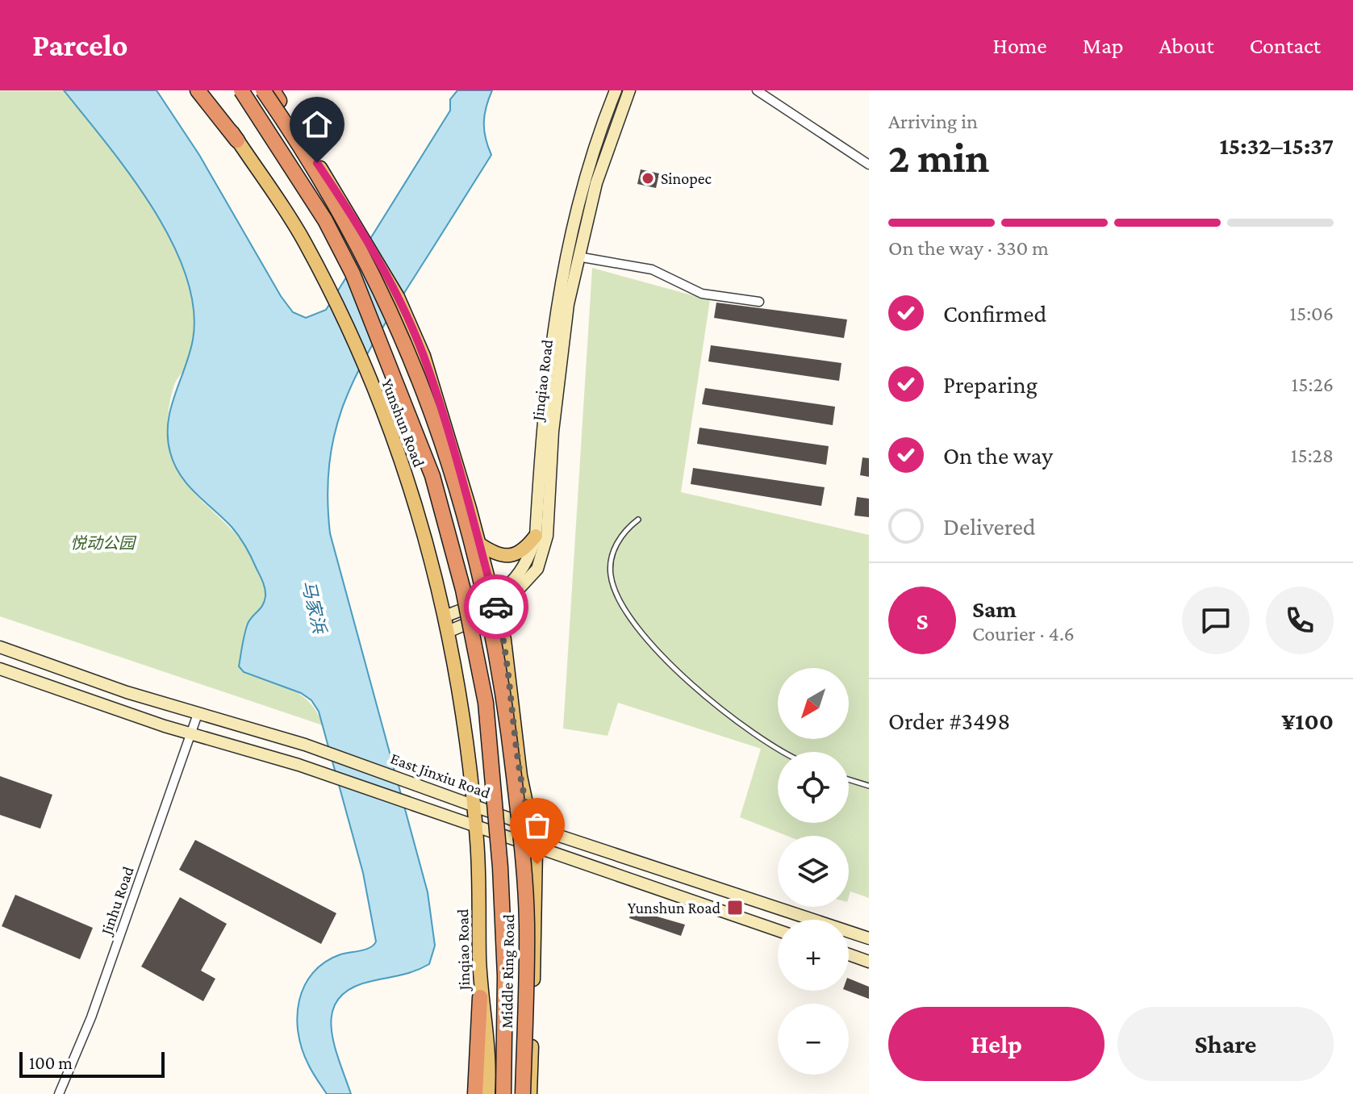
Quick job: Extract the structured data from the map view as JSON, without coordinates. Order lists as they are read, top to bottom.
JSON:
{
  "streets": {
    "highway": ["Middle Ring Road"],
    "main road": ["Jinqiao Road", "Yunshun Road", "East Jinxiu Road"],
    "street": ["Jinhu Road"]
  },
  "crossings": [
    ["Jinqiao Road", "Yunshun Road"],
    ["Jinqiao Road", "East Jinxiu Road"],
    ["Yunshun Road", "East Jinxiu Road"],
    ["East Jinxiu Road", "Jinhu Road"]
  ],
  "water": ["马家浜"],
  "parks": ["悦动公园"],
  "places": {
    "other": ["Sinopec"],
    "transit": ["Yunshun Road"]
  },
  "scale_bar": "100 m",
  "north": "bottom left",
  "page": {
    "header": "Parcelo",
    "nav": [
      "Home",
      "Map",
      "About",
      "Contact"
    ],
    "heading": ["2 min", "Arriving in", "15:32–15:37"],
    "panel": [
      "Sam",
      "Courier · 4.6",
      "Order #3498",
      "¥100"
    ],
    "bar": "On the way · 330 m",
    "list": [
      ["Confirmed", "15:06"],
      ["Preparing", "15:26"],
      ["On the way", "15:28"],
      "Delivered"
    ],
    "round": "S",
    "map_buttons": ["+", "−"],
    "buttons": ["Help", "Share"],
    "scale": "100 m"
  }
}
